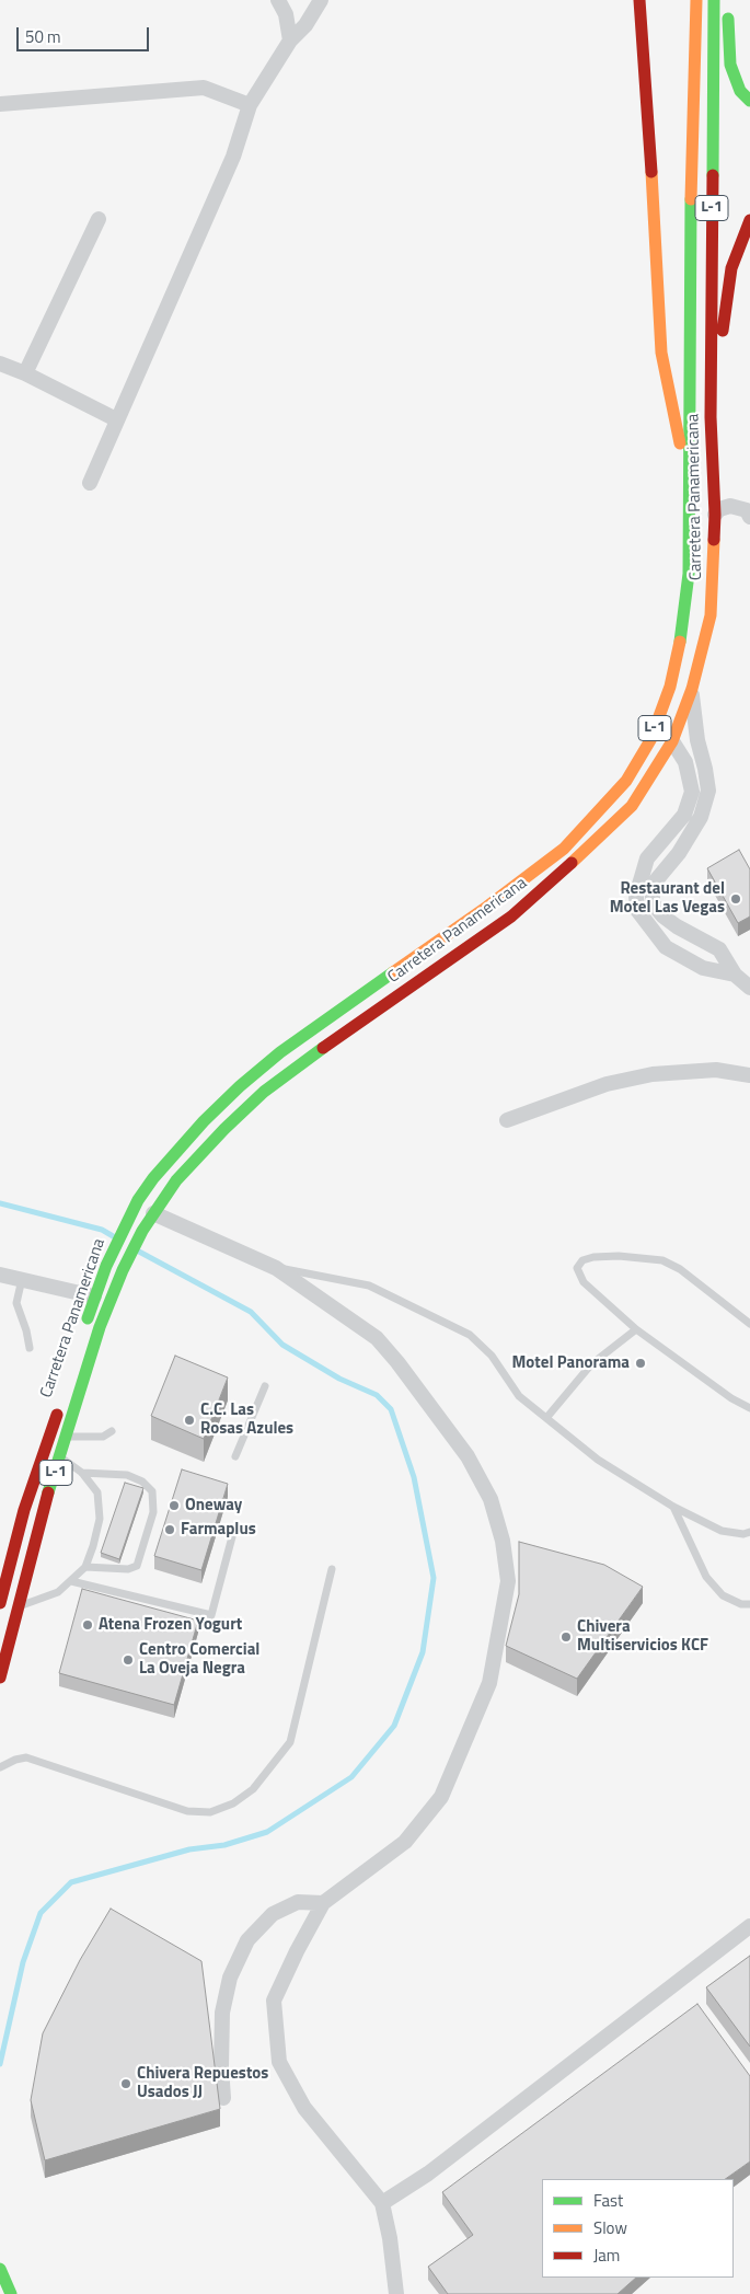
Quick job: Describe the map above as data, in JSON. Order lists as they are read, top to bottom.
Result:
{
  "streets": {
    "main road": ["L-1", "Carretera Panamericana"]
  },
  "places": [
    "Restaurant del Motel Las Vegas",
    "Motel Panorama",
    "C.C. Las Rosas Azules",
    "Oneway",
    "Farmaplus",
    "Atena Frozen Yogurt",
    "Chivera Multiservicios KCF",
    "Centro Comercial La Oveja Negra",
    "Chivera Repuestos Usados JJ"
  ],
  "legend": ["Fast", "Slow", "Jam"],
  "scale_bar": "50 m"
}
